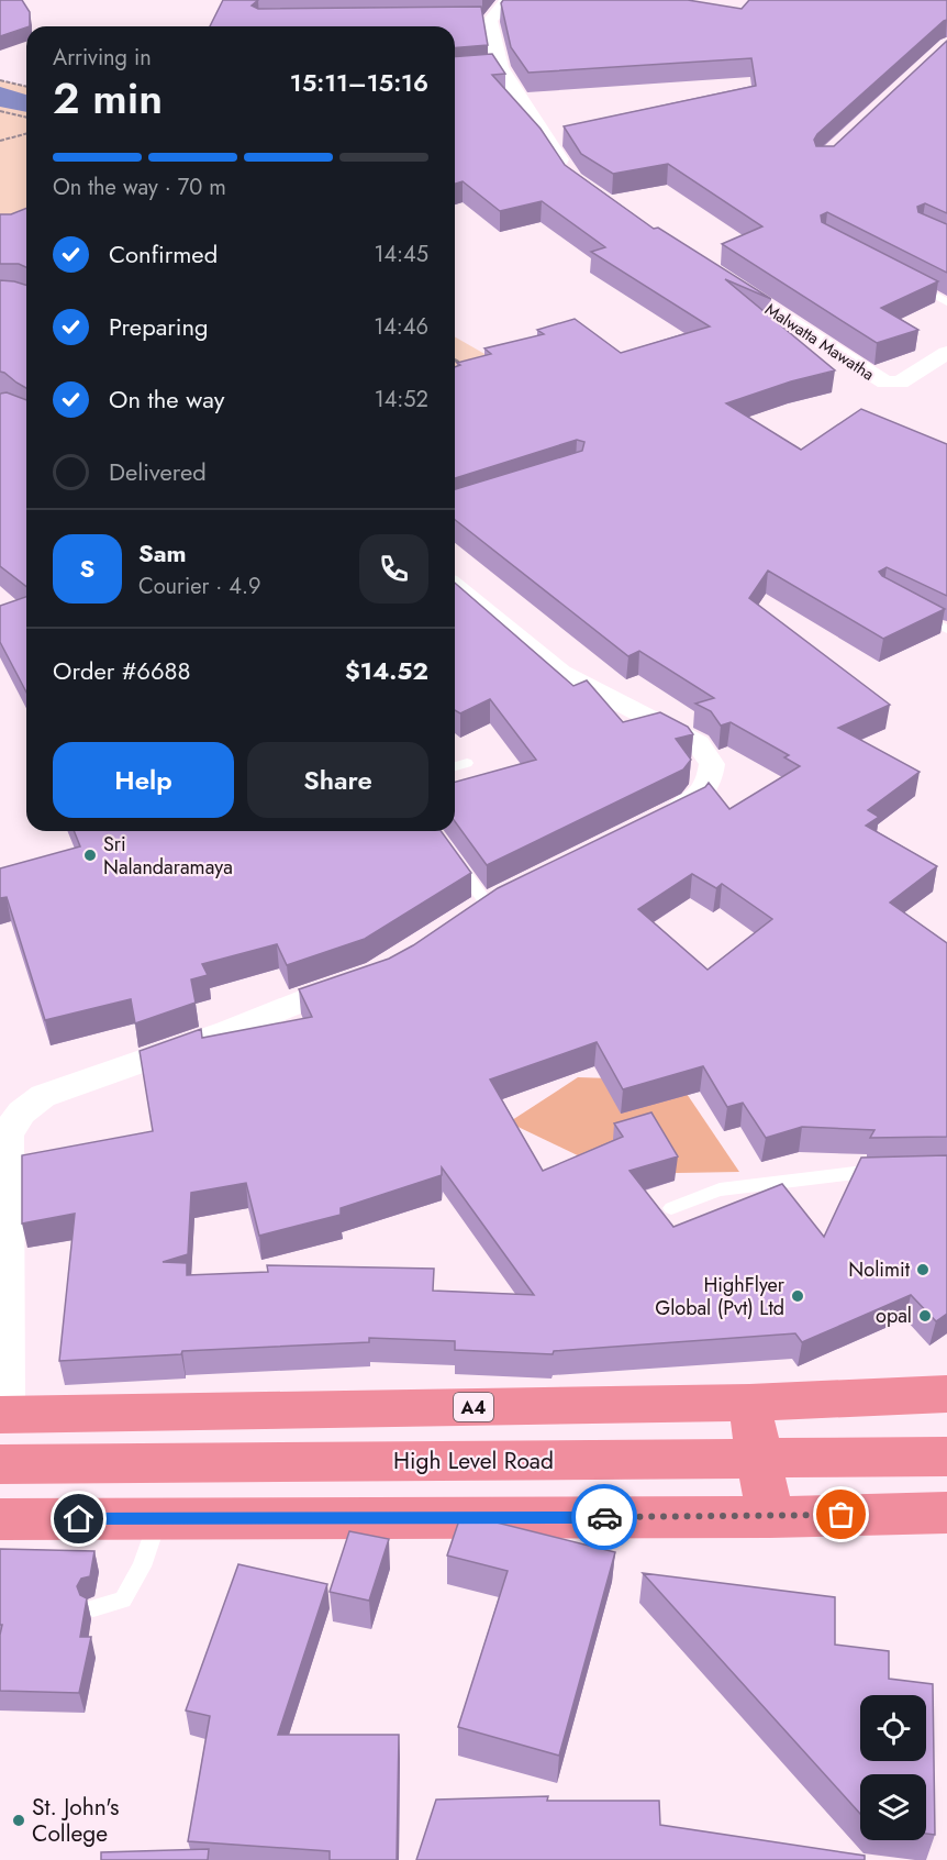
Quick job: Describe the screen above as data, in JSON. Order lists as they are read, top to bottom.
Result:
{
  "streets": {
    "highway": ["A4", "High Level Road"],
    "street": ["Malwatta Mawatha"]
  },
  "places": [
    "Sri Nalandaramaya",
    "Nolimit",
    "HighFlyer Global (Pvt) Ltd",
    "opal",
    "St. John's College"
  ],
  "page": {
    "heading": ["2 min", "Arriving in", "15:11–15:16"],
    "panel": [
      "Sam",
      "Courier · 4.9",
      "Order #6688",
      "$14.52"
    ],
    "bar": "On the way · 70 m",
    "list": [
      ["Confirmed", "14:45"],
      ["Preparing", "14:46"],
      ["On the way", "14:52"],
      "Delivered"
    ],
    "round": "S",
    "buttons": ["Help", "Share"]
  }
}
